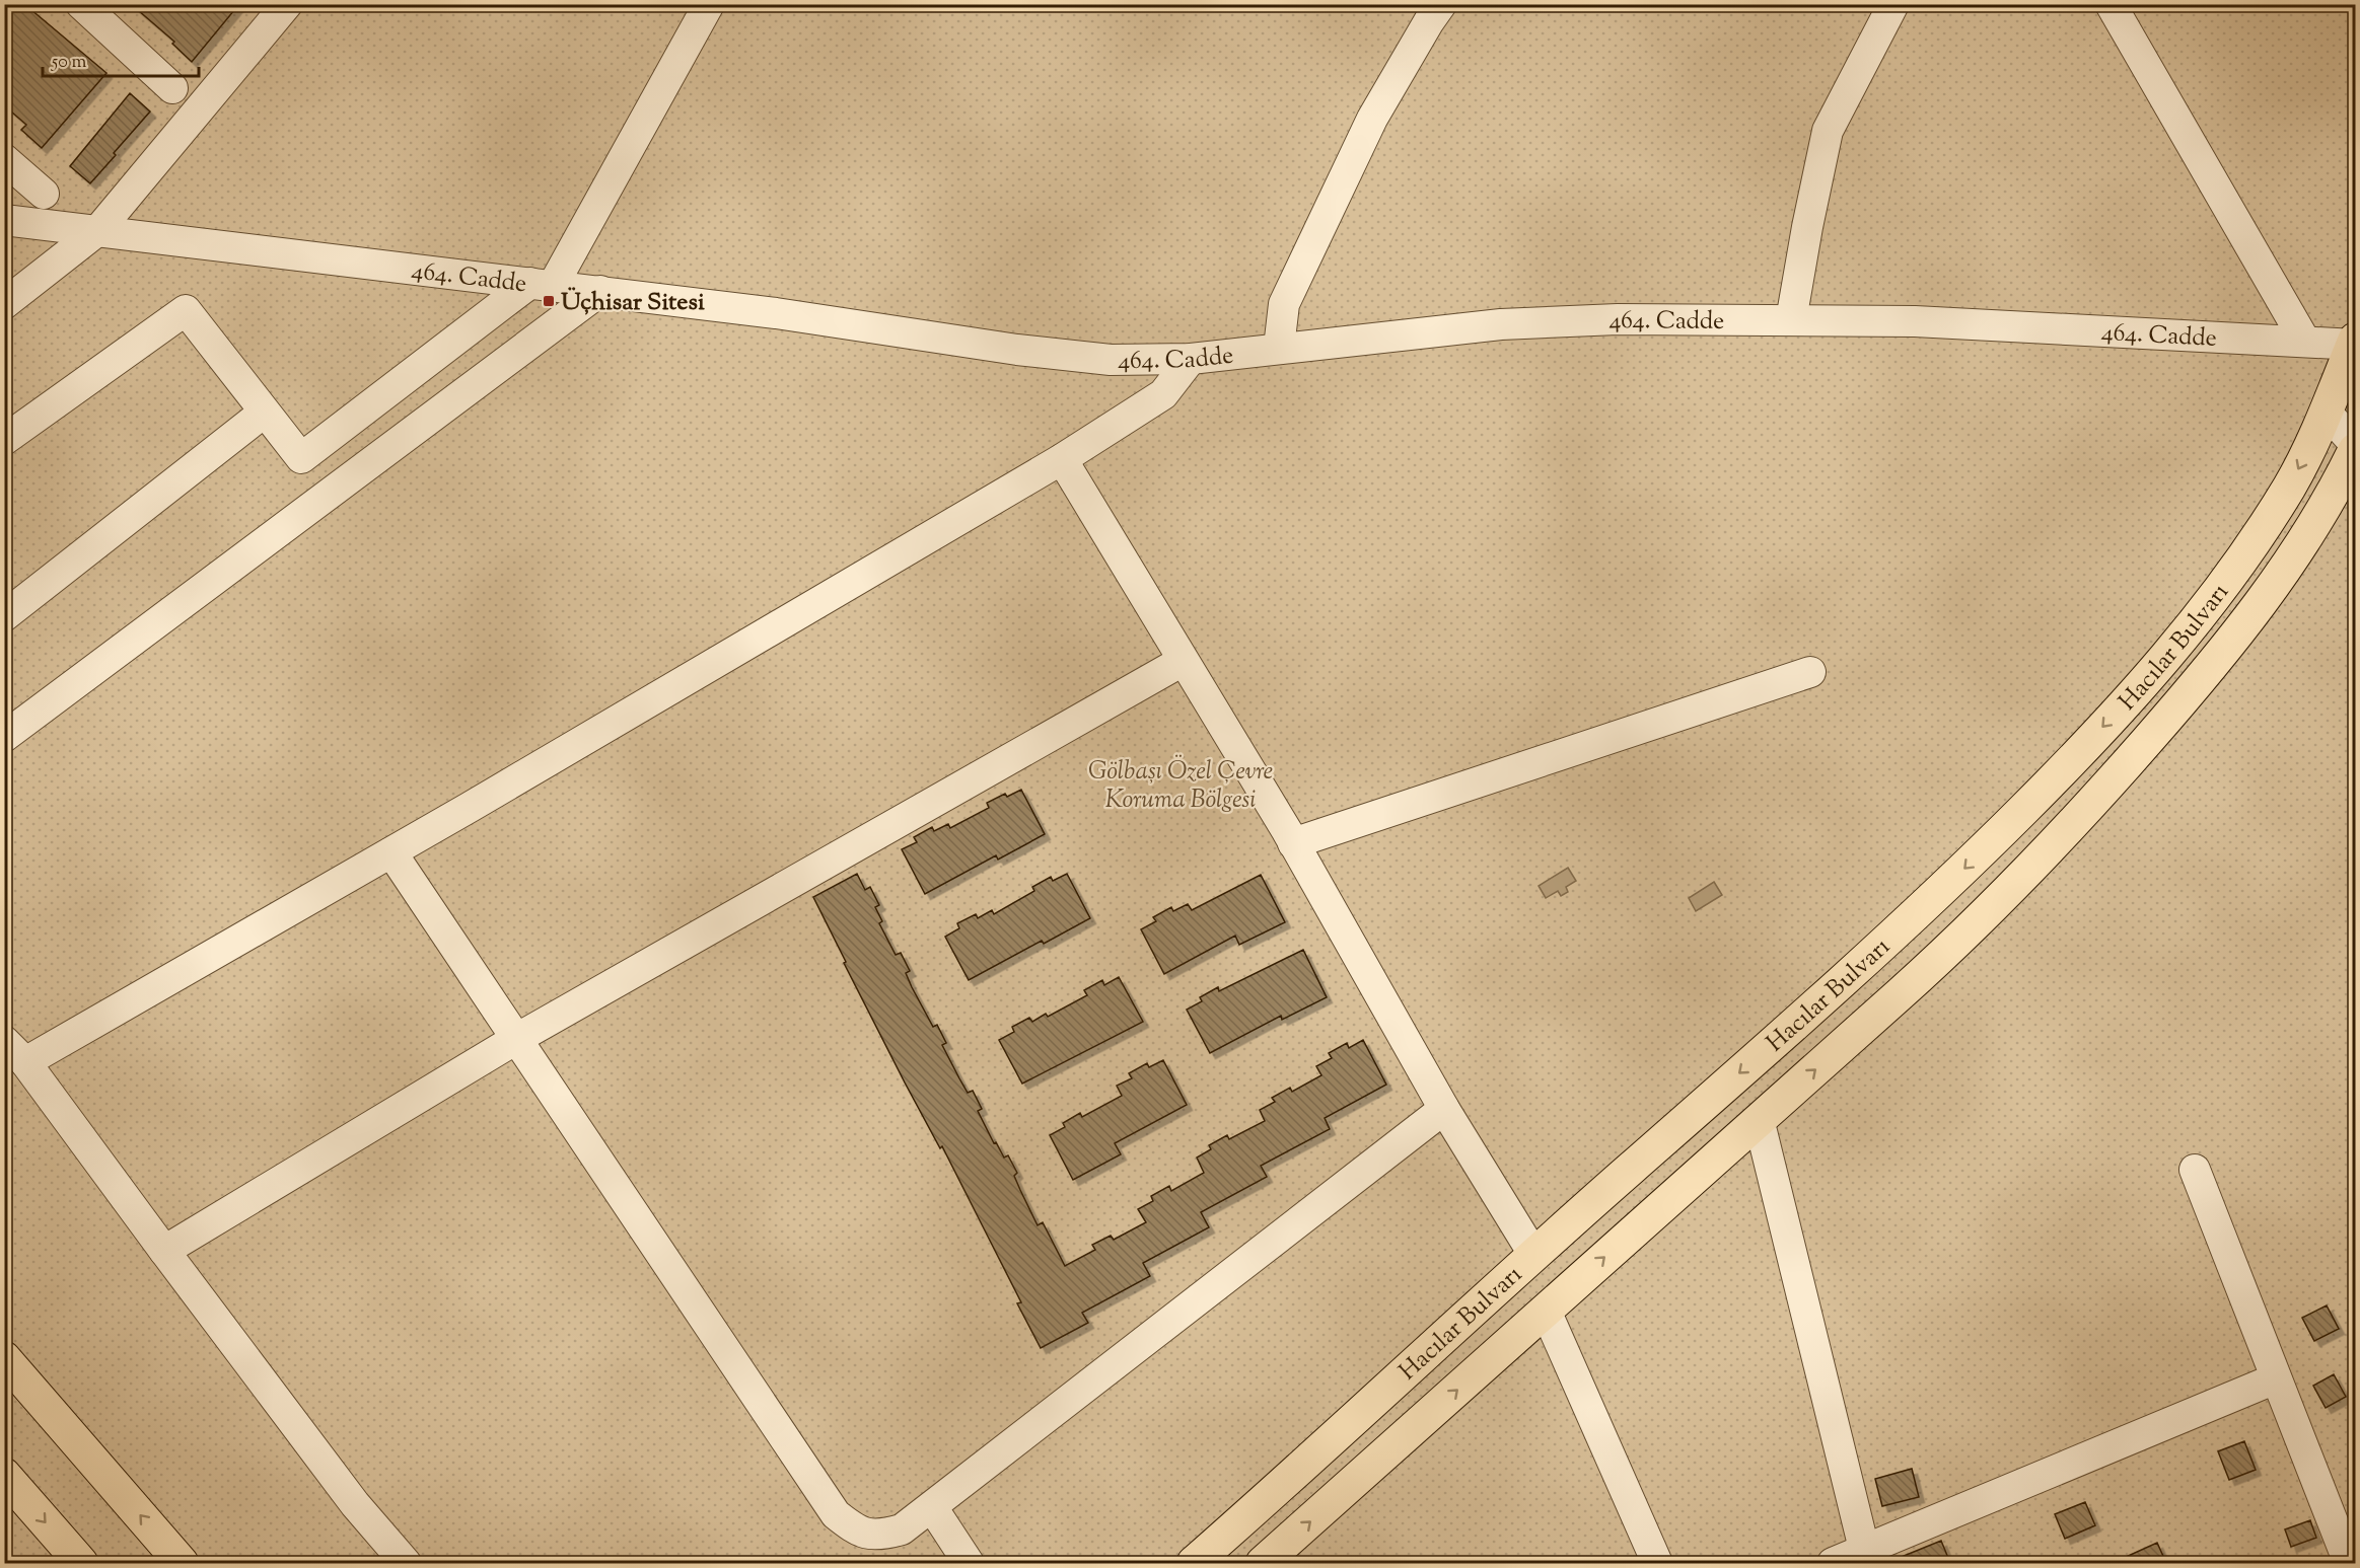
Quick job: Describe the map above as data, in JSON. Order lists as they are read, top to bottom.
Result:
{
  "streets": {
    "main road": ["Hacılar Bulvarı"],
    "street": ["464. Cadde"]
  },
  "crossings": [
    ["464. Cadde", "Hacılar Bulvarı"]
  ],
  "parks": ["Gölbaşı Özel Çevre Koruma Bölgesi"],
  "places": {
    "transit": ["Üçhisar Sitesi"]
  },
  "scale_bar": "50 m"
}
